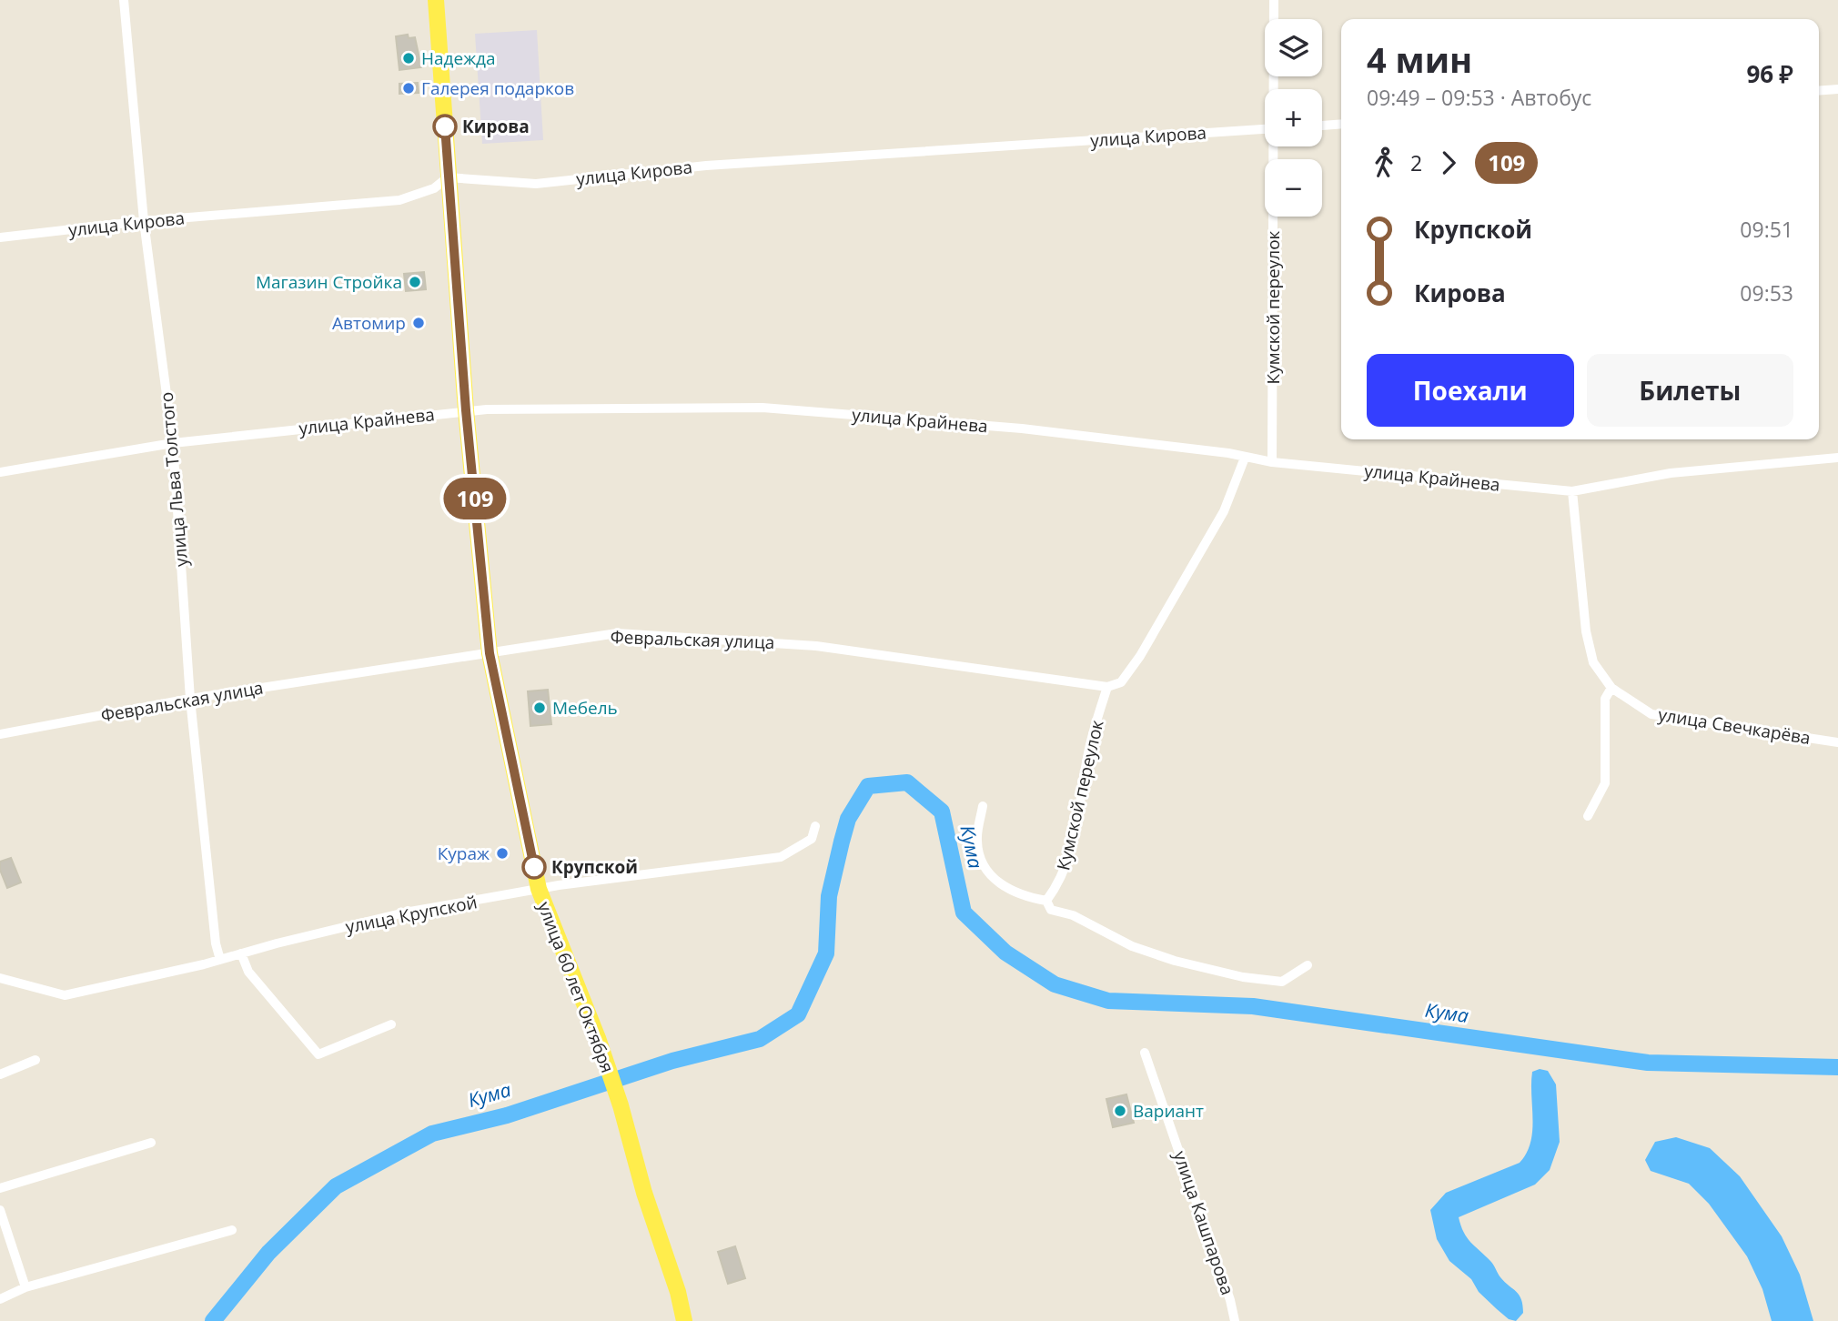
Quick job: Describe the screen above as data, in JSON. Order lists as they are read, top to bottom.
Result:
{
  "streets": {
    "main road": ["улица 60 лет Октября"],
    "street": [
      "улица Кирова",
      "Кумской переулок",
      "улица Крайнева",
      "улица Льва Толстого",
      "Февральская улица",
      "улица Свечкарёва",
      "улица Крупской",
      "улица Кашпарова"
    ]
  },
  "crossings": [
    ["улица Кирова", "улица Льва Толстого"],
    ["улица Кирова", "улица 60 лет Октября"],
    ["Кумской переулок", "улица Крайнева"],
    ["Кумской переулок", "Февральская улица"],
    ["улица Крайнева", "улица Льва Толстого"],
    ["улица Крайнева", "Февральская улица"],
    ["улица Крайнева", "улица Свечкарёва"],
    ["улица Крайнева", "улица 60 лет Октября"],
    ["улица Льва Толстого", "Февральская улица"],
    ["улица Льва Толстого", "улица Крупской"],
    ["Февральская улица", "улица 60 лет Октября"],
    ["улица Крупской", "улица 60 лет Октября"]
  ],
  "water": ["Кума"],
  "places": [
    "Надежда",
    "Галерея подарков",
    "Кирова",
    "Магазин Стройка",
    "Автомир",
    "Мебель",
    "Кураж",
    "Крупской",
    "Вариант"
  ],
  "lines": ["bus line 109"],
  "page": {
    "on_map": "109",
    "map_buttons": ["+", "−"],
    "heading": ["4 мин", "09:49 – 09:53 · Автобус", "96 ₽"],
    "legs": ["2", "109"],
    "list": [
      {
        "name": "Крупской",
        "value": "09:51"
      },
      {
        "name": "Кирова",
        "value": "09:53"
      }
    ],
    "buttons": ["Поехали", "Билеты"]
  }
}
